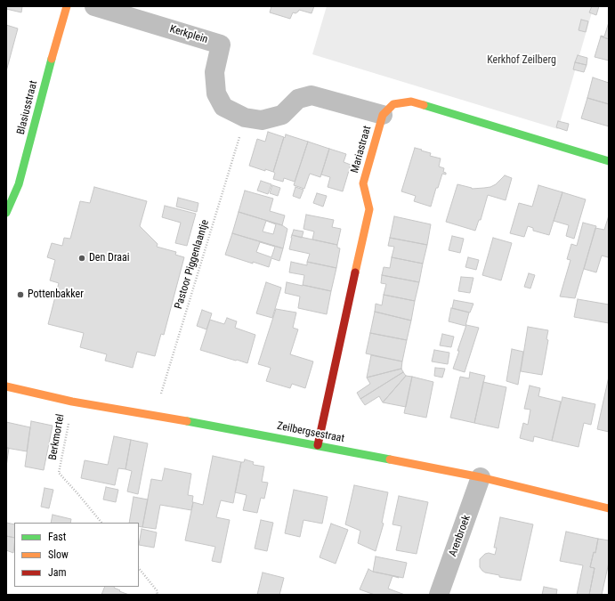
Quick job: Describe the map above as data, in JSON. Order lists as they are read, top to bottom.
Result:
{
  "streets": {
    "street": [
      "Kerkplein",
      "Blasiusstraat",
      "Mariastraat",
      "Zeilbergsestraat",
      "Arenbroek"
    ],
    "path": ["Pastoor Piggenlaantje", "Berkmortel"]
  },
  "crossings": [
    ["Kerkplein", "Mariastraat"],
    ["Kerkplein", "Pastoor Piggenlaantje"],
    ["Mariastraat", "Zeilbergsestraat"],
    ["Pastoor Piggenlaantje", "Zeilbergsestraat"],
    ["Zeilbergsestraat", "Berkmortel"],
    ["Zeilbergsestraat", "Arenbroek"]
  ],
  "parks": ["Kerkhof Zeilberg"],
  "places": ["Den Draai", "Pottenbakker"],
  "legend": ["Fast", "Slow", "Jam"]
}
